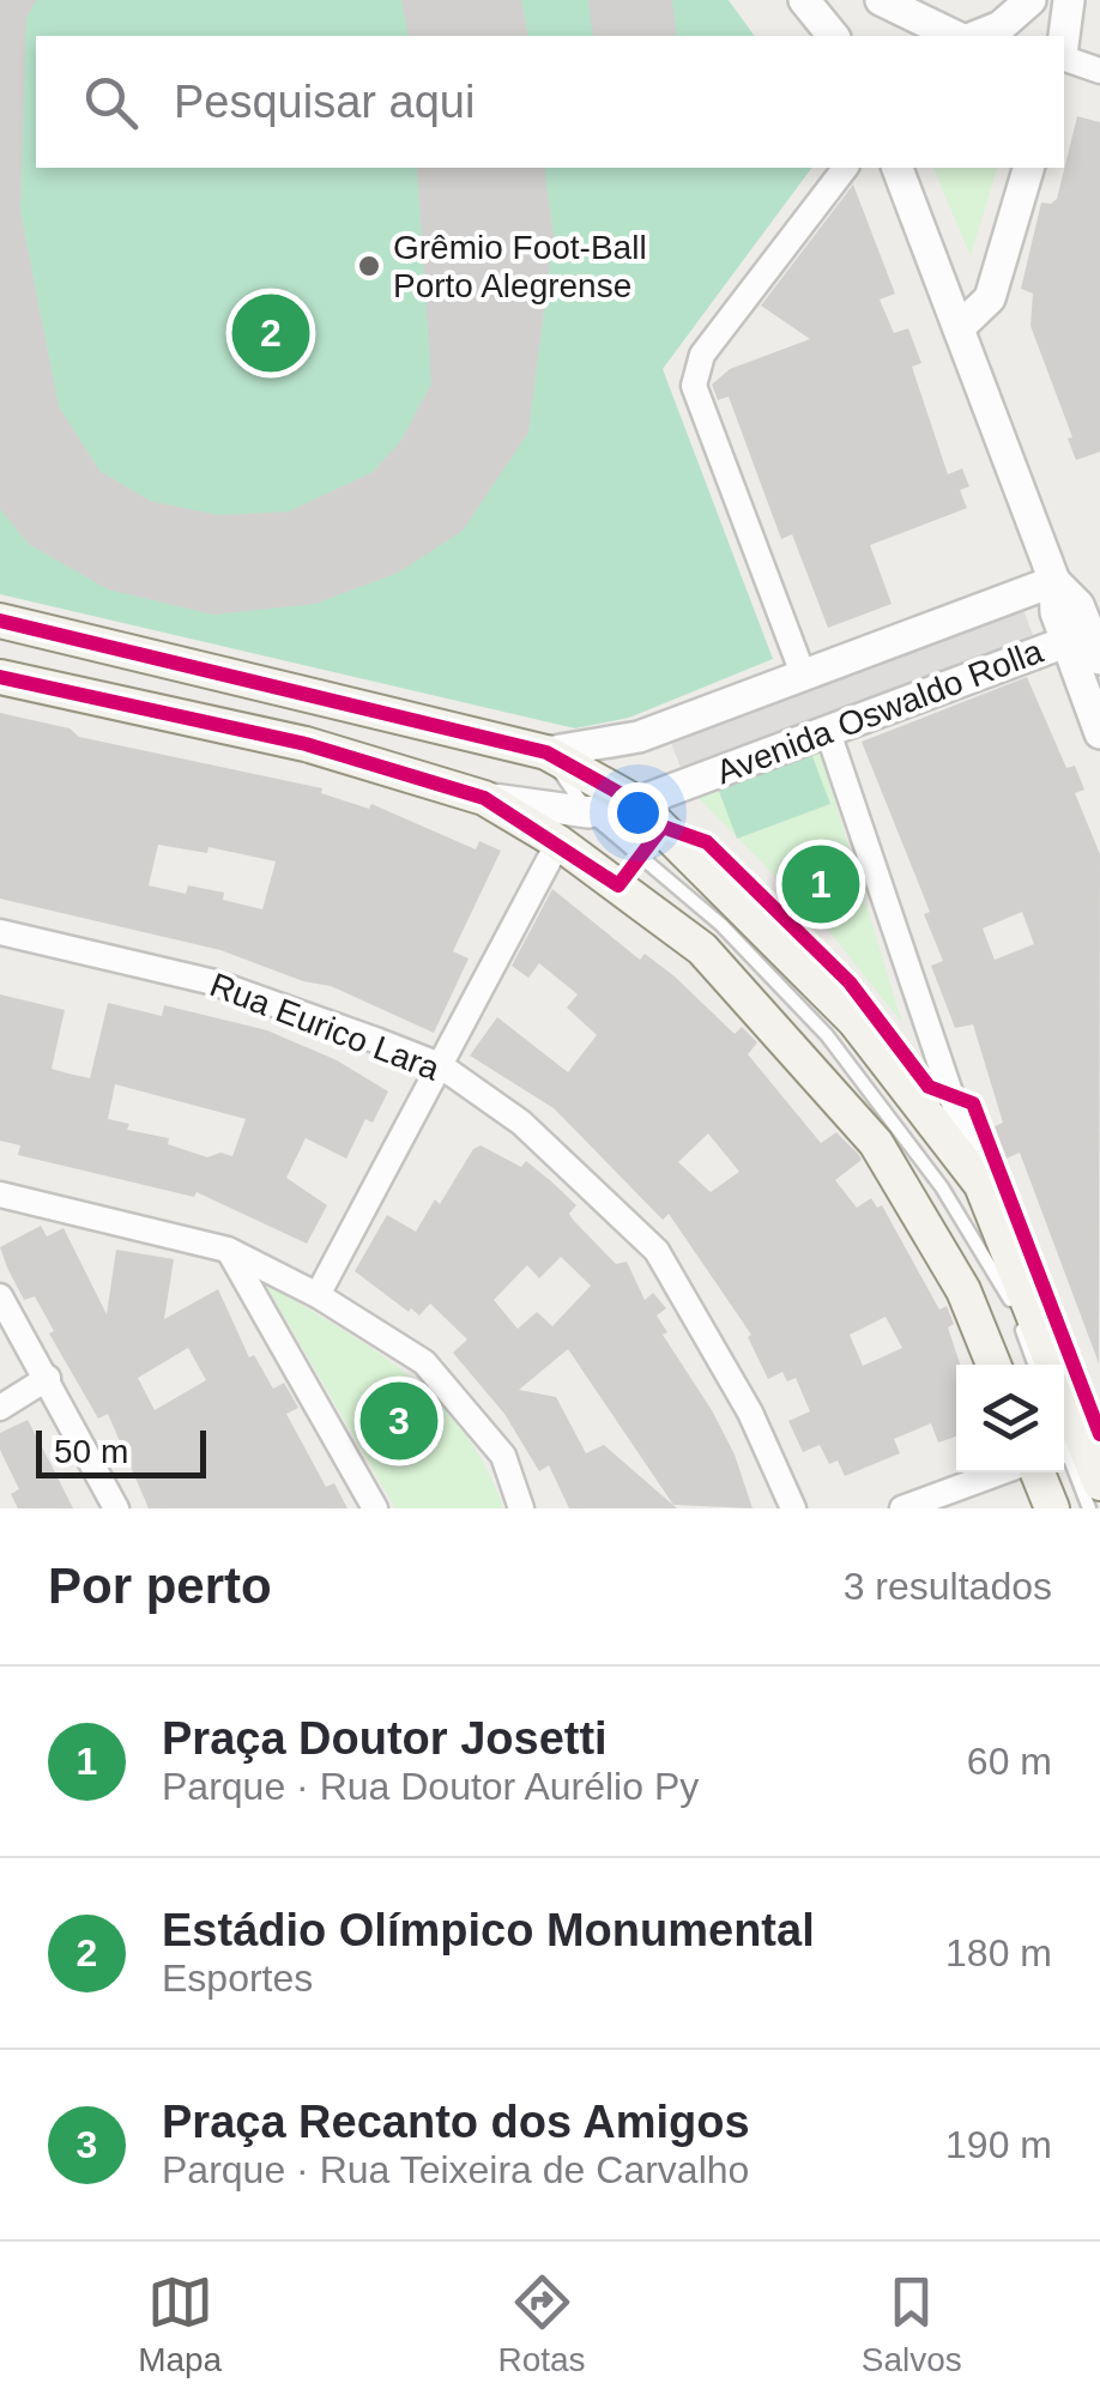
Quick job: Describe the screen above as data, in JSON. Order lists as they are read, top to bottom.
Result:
{
  "streets": {
    "street": ["Avenida Oswaldo Rolla", "Rua Eurico Lara"]
  },
  "places": ["Grêmio Foot-Ball Porto Alegrense"],
  "scale_bar": "50 m",
  "page": {
    "search": "Pesquisar aqui",
    "pins": ["2", "1", "3"],
    "scale": "50 m",
    "heading": ["Por perto", "3 resultados"],
    "list": [
      {
        "mark": "1",
        "name": "Praça Doutor Josetti",
        "note": "Parque · Rua Doutor Aurélio Py",
        "value": "60 m"
      },
      {
        "mark": "2",
        "name": "Estádio Olímpico Monumental",
        "note": "Esportes",
        "value": "180 m"
      },
      {
        "mark": "3",
        "name": "Praça Recanto dos Amigos",
        "note": "Parque · Rua Teixeira de Carvalho",
        "value": "190 m"
      }
    ],
    "nav": ["Mapa", "Rotas", "Salvos"]
  }
}
